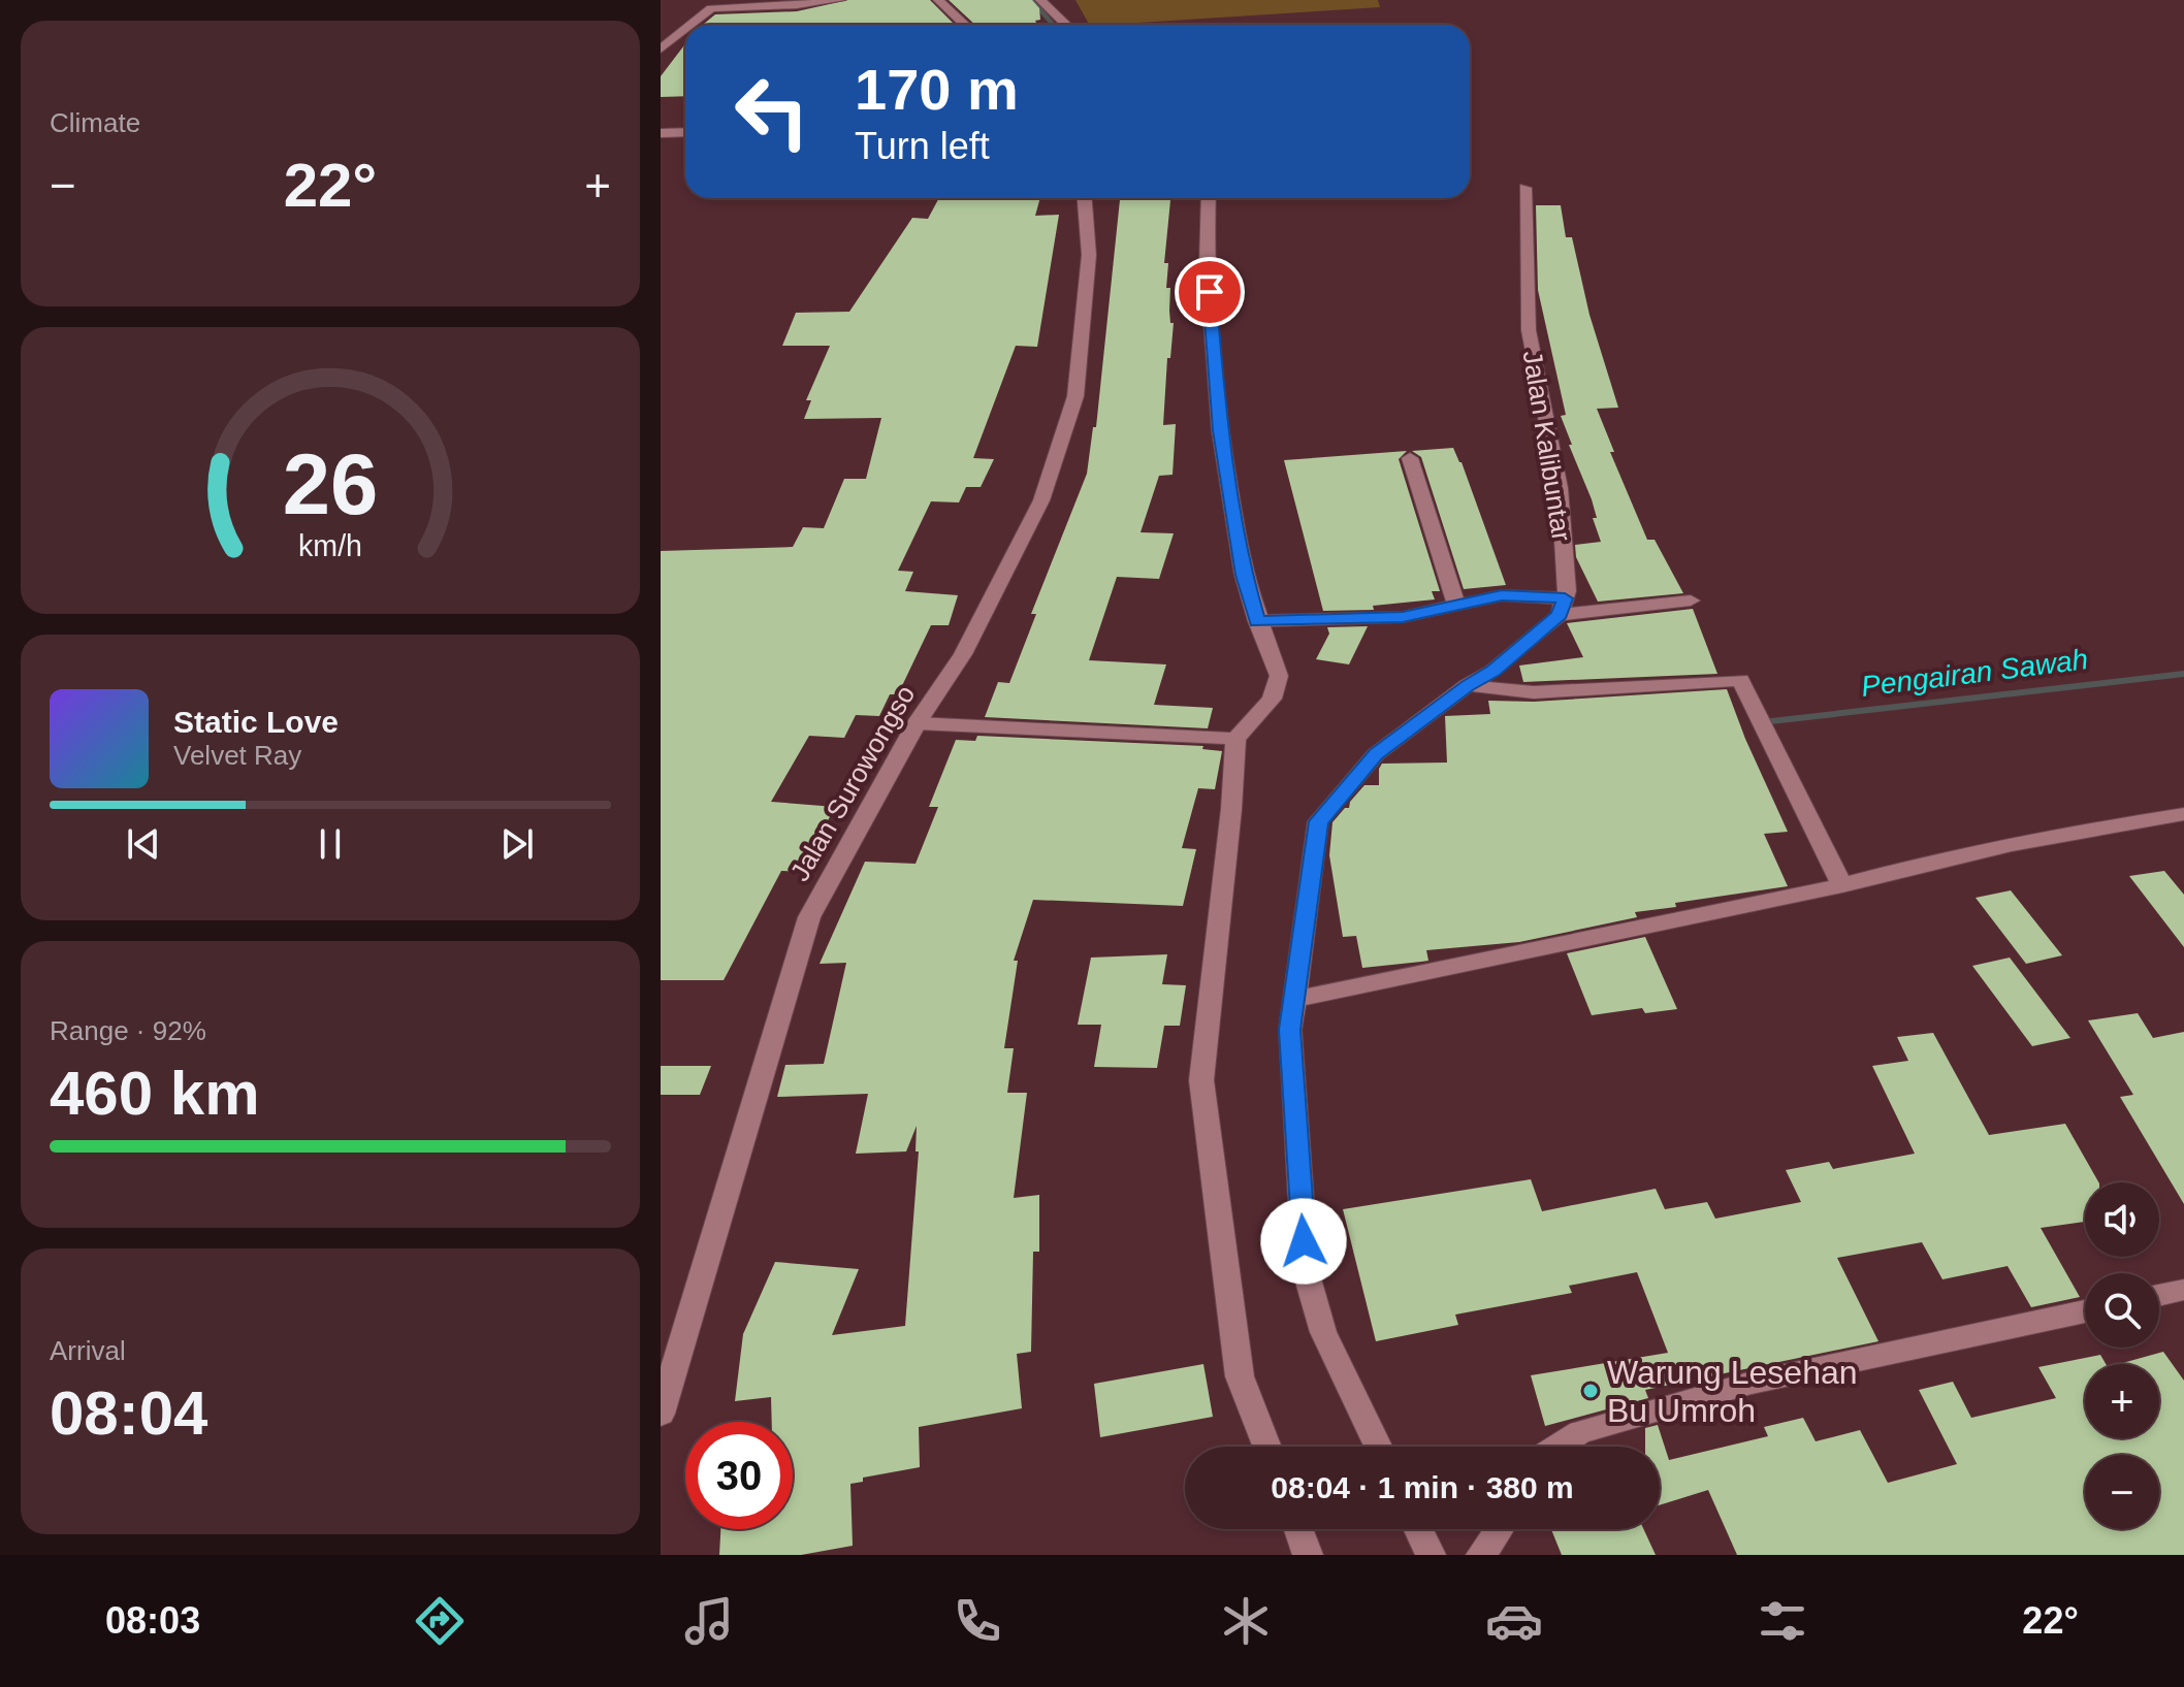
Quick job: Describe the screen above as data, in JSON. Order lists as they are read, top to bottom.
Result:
{
  "streets": {
    "street": ["Jalan Kalibuntar", "Jalan Surowongso"]
  },
  "water": ["Pengairan Sawah"],
  "places": ["Warung Lesehan Bu Umroh"],
  "page": {
    "tile": [
      "Climate",
      ["Range · 92%", "460 km"],
      ["Arrival", "08:04"]
    ],
    "turn": ["170 m", "Turn left"],
    "heat": ["−", "22°", "+"],
    "song": ["Static Love", "Velvet Ray"],
    "map_buttons": ["+", "−"],
    "limit": "30",
    "trip": "08:04 · 1 min · 380 m",
    "tabs": ["08:03", "22°"],
    "gauge": ["26", "km/h"]
  }
}
